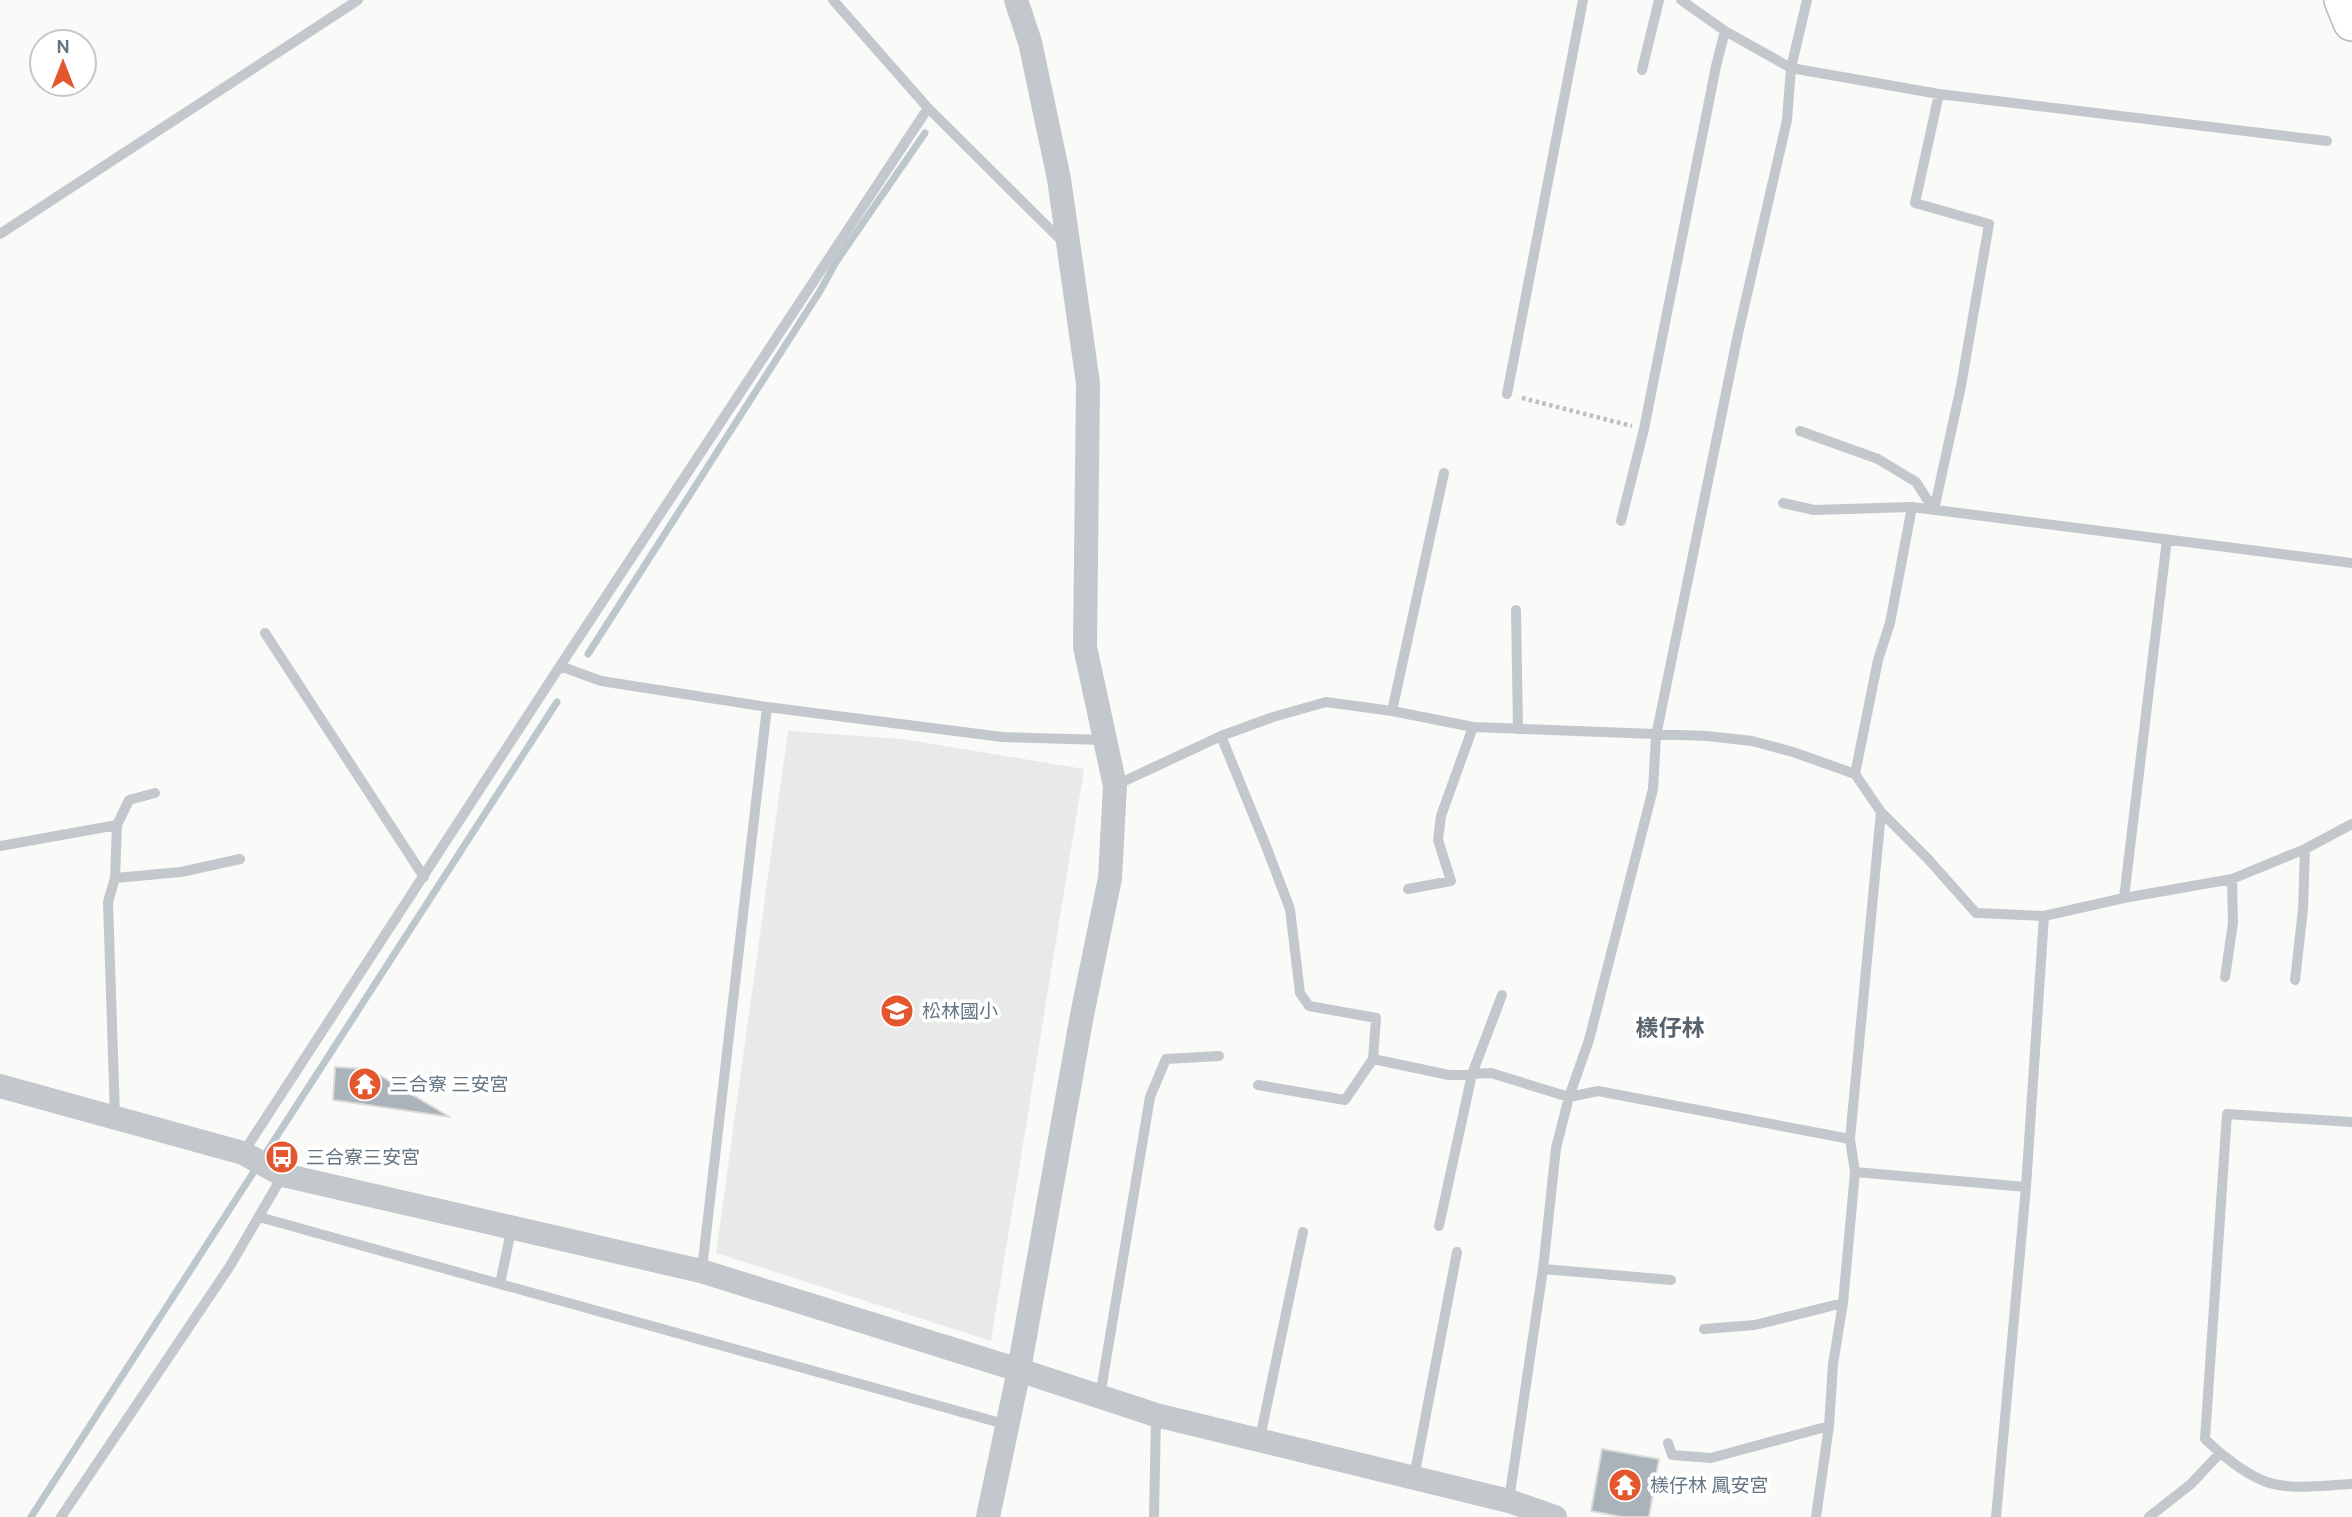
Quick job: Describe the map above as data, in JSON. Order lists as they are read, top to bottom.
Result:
{
  "districts": ["檨仔林"],
  "places": {
    "school or university": ["松林國小"],
    "temple": ["三合寮 三安宮", "檨仔林 鳳安宮"],
    "bus stop": ["三合寮三安宮"]
  },
  "north": "top"
}
